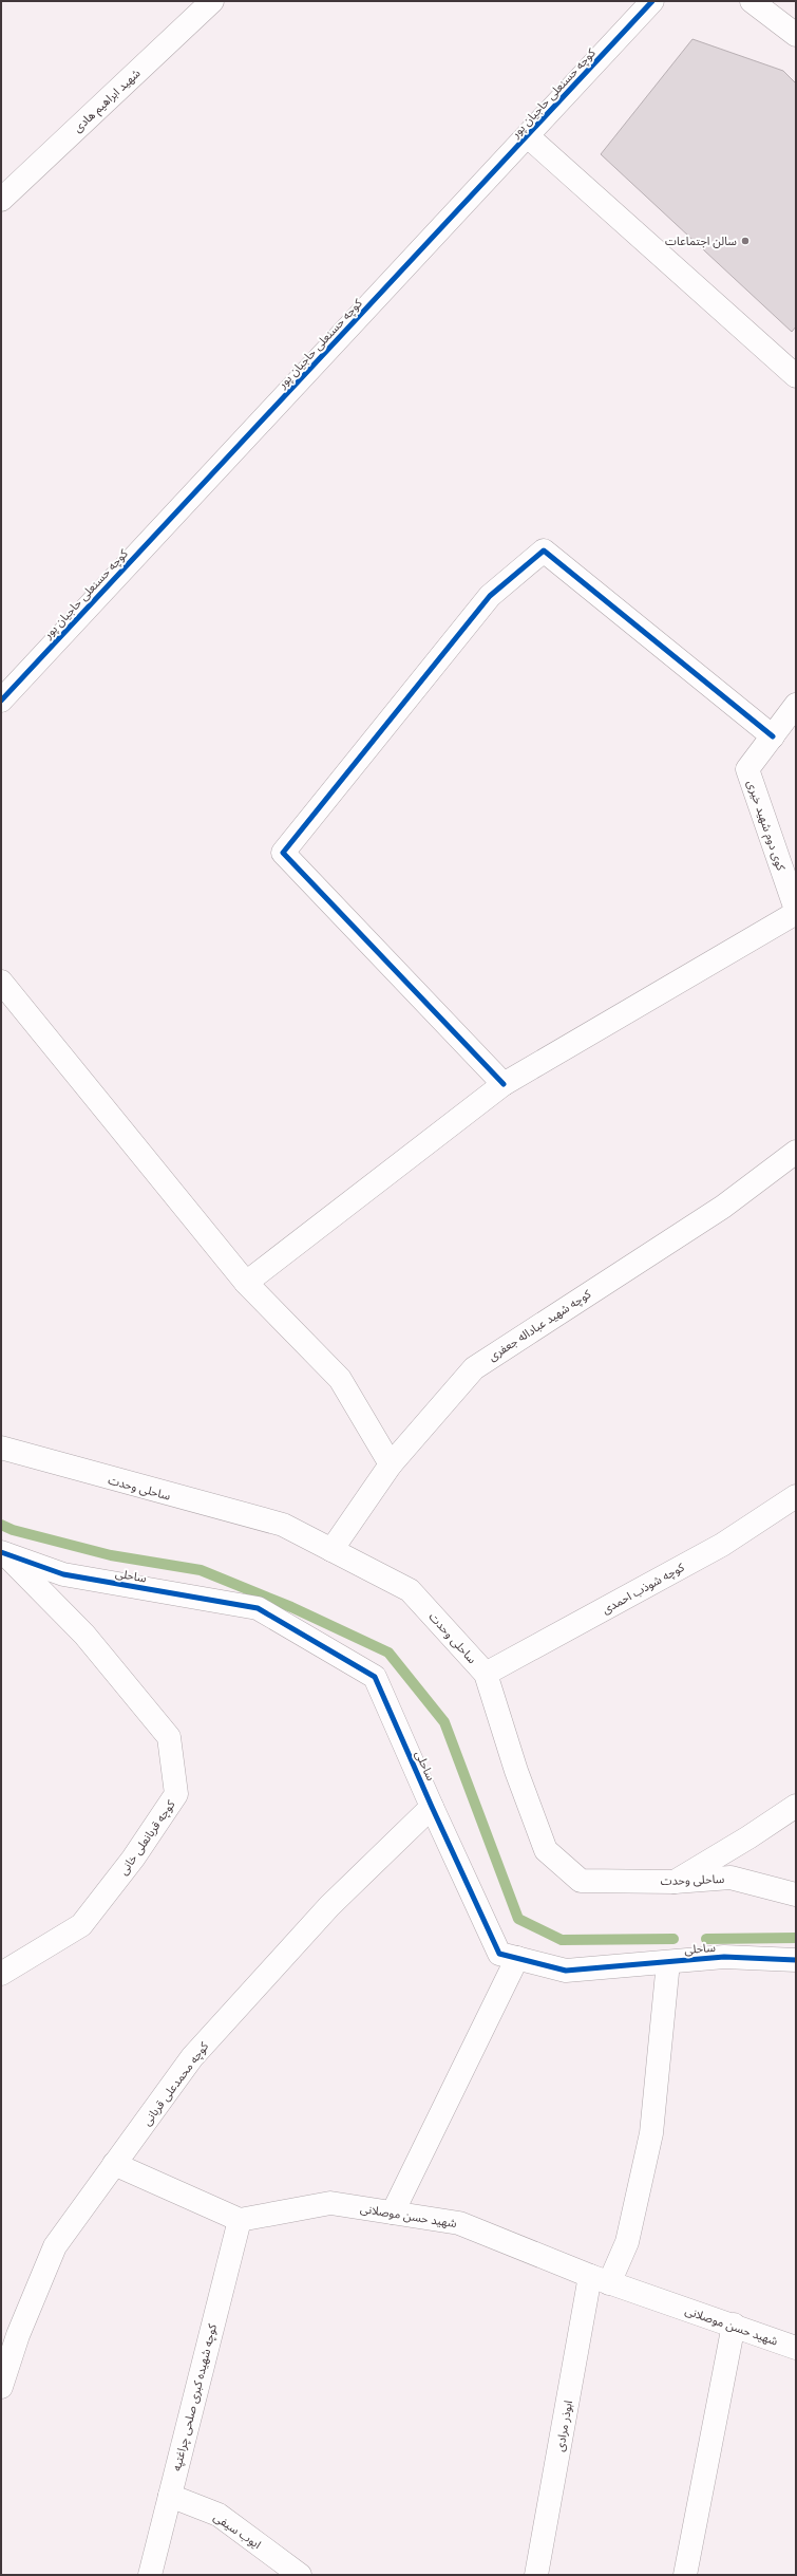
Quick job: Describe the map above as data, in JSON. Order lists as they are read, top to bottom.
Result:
{
  "streets": {
    "street": [
      "کوچه حسنعلی حاجیان پور",
      "شهید ابراهیم هادی",
      "کوی دوم شهید خیری",
      "کوچه شهید عباداله جعفری",
      "ساحلی وحدت",
      "ساحلی",
      "کوچه شوذب احمدی",
      "کوچه قربانعلی خانی",
      "کوچه محمدعلی قربانی",
      "شهید حسن موصلانی",
      "کوچه شهیده کبری صلحی چراغتپه",
      "ابوذر مرادی",
      "ایوب سیفی"
    ]
  },
  "crossings": [
    ["کوچه شهید عباداله جعفری", "ساحلی وحدت"],
    ["ساحلی وحدت", "کوچه شوذب احمدی"],
    ["ساحلی", "کوچه قربانعلی خانی"],
    ["ساحلی", "کوچه محمدعلی قربانی"],
    ["ساحلی", "ابوذر مرادی"],
    ["شهید حسن موصلانی", "کوچه شهیده کبری صلحی چراغتپه"],
    ["شهید حسن موصلانی", "ابوذر مرادی"],
    ["کوچه شهیده کبری صلحی چراغتپه", "ایوب سیفی"]
  ],
  "places": ["سالن اجتماعات"]
}
